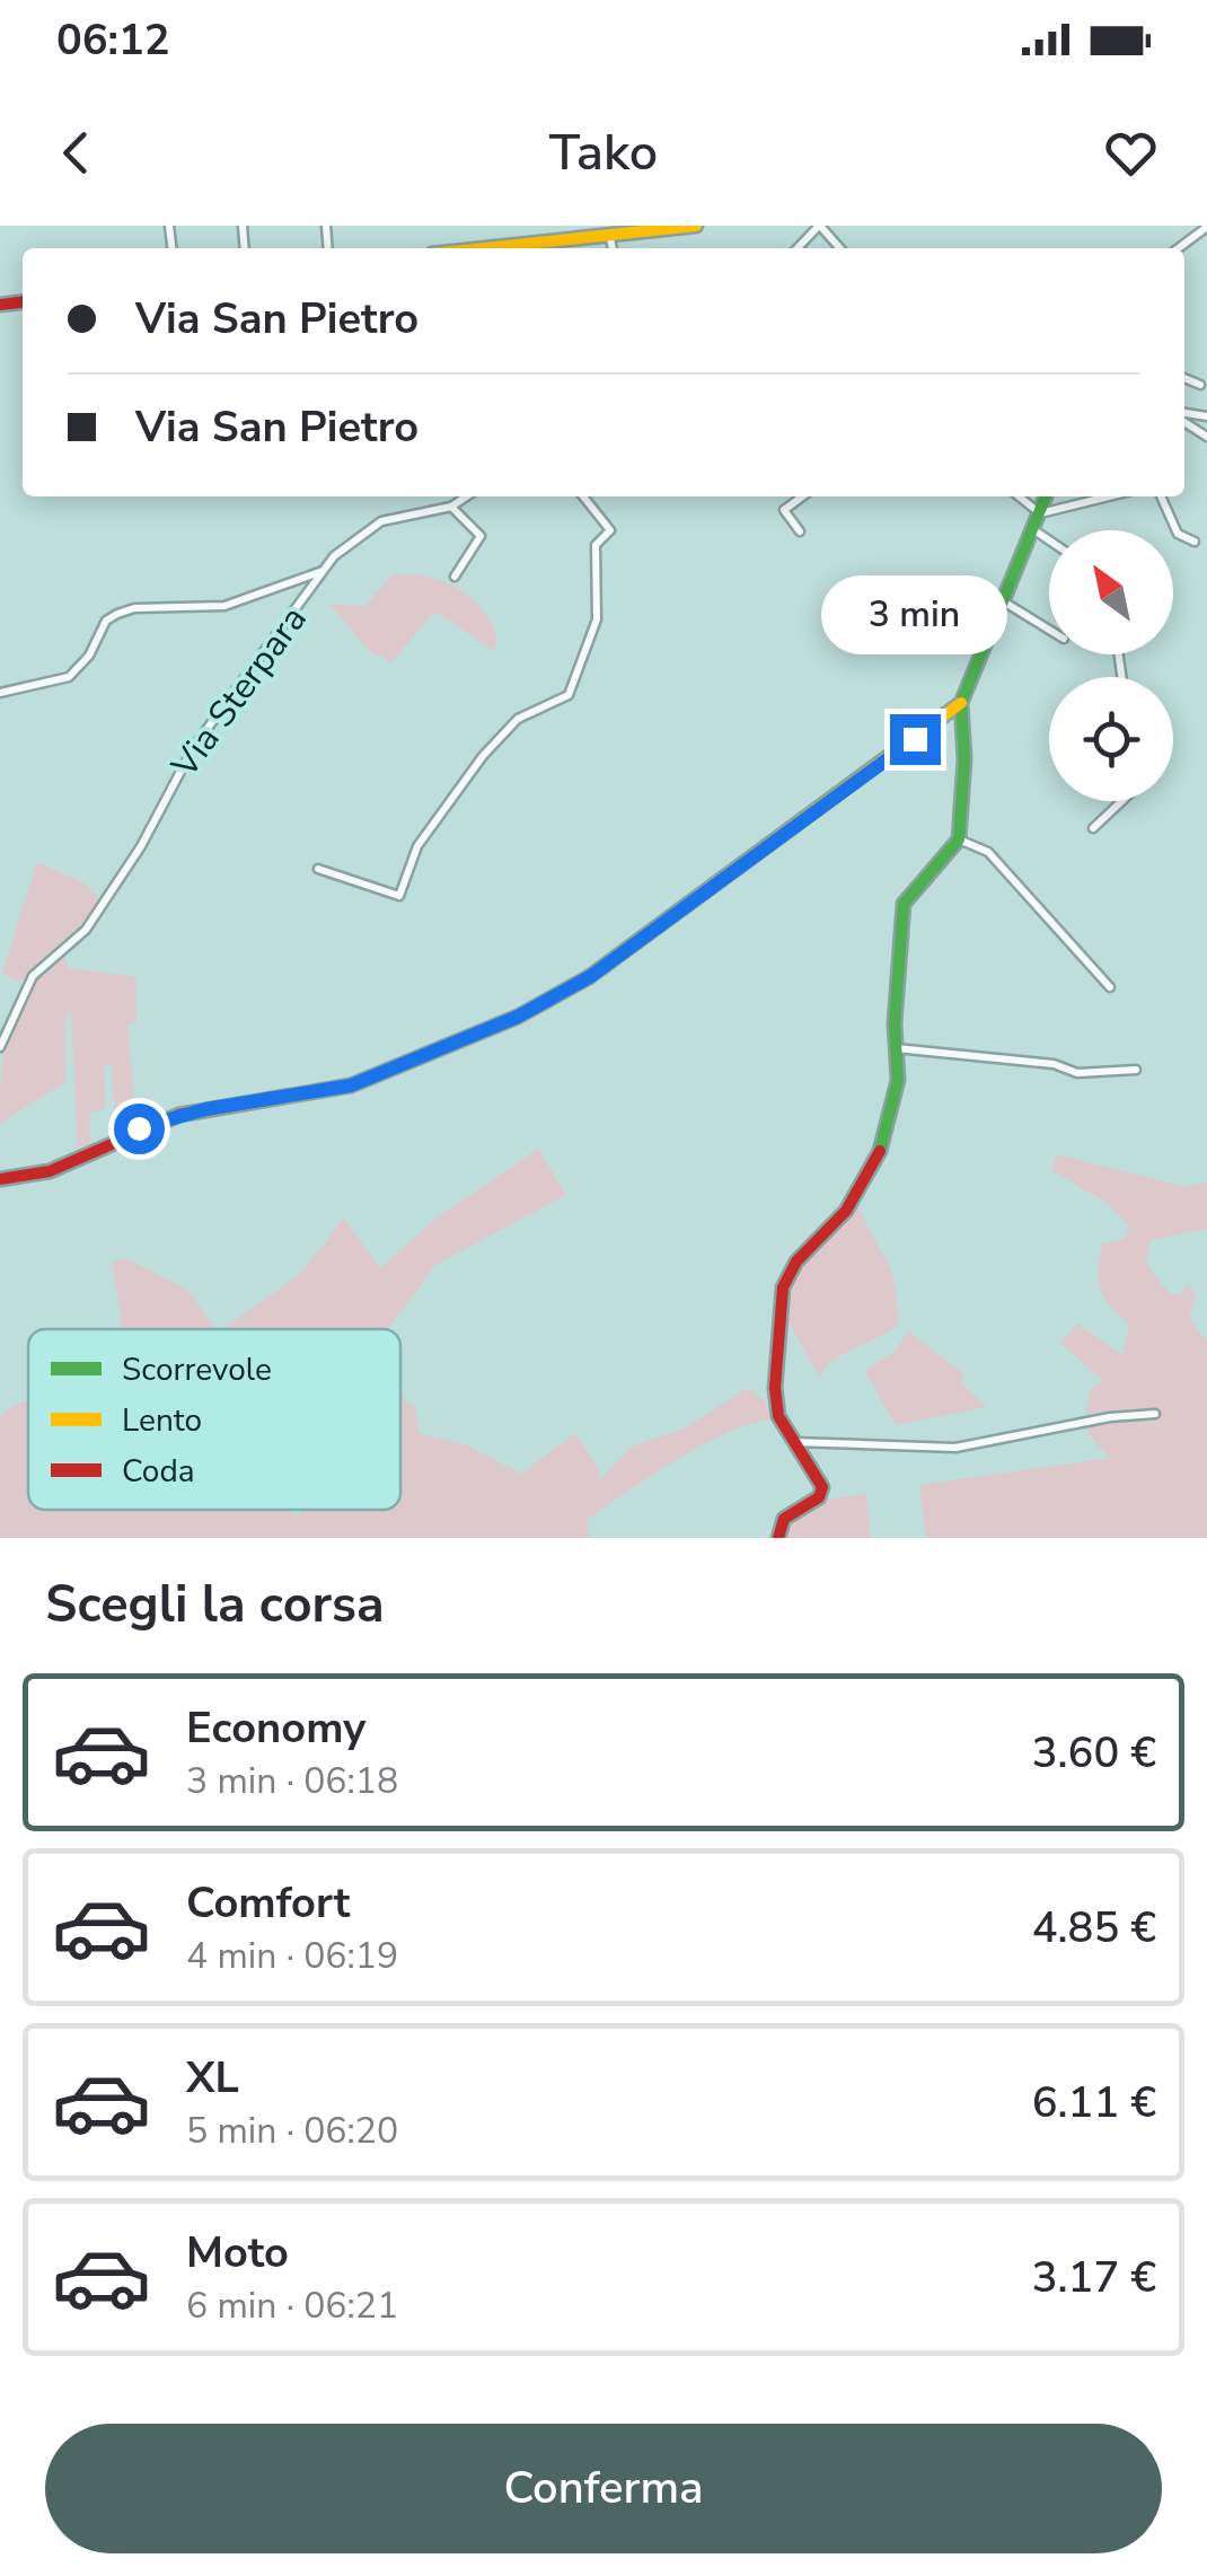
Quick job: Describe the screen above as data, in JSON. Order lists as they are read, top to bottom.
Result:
{
  "streets": {
    "street": ["Via Sterpara"]
  },
  "legend": ["Scorrevole", "Lento", "Coda"],
  "north": "top left",
  "page": {
    "status": "06:12",
    "header": "Tako",
    "banner": ["Via San Pietro", "Via San Pietro"],
    "bubble": "3 min",
    "heading": "Scegli la corsa",
    "list": [
      {
        "name": "Economy",
        "note": "3 min · 06:18",
        "value": "3.60 €"
      },
      {
        "name": "Comfort",
        "note": "4 min · 06:19",
        "value": "4.85 €"
      },
      {
        "name": "XL",
        "note": "5 min · 06:20",
        "value": "6.11 €"
      },
      {
        "name": "Moto",
        "note": "6 min · 06:21",
        "value": "3.17 €"
      }
    ],
    "buttons": "Conferma"
  }
}
